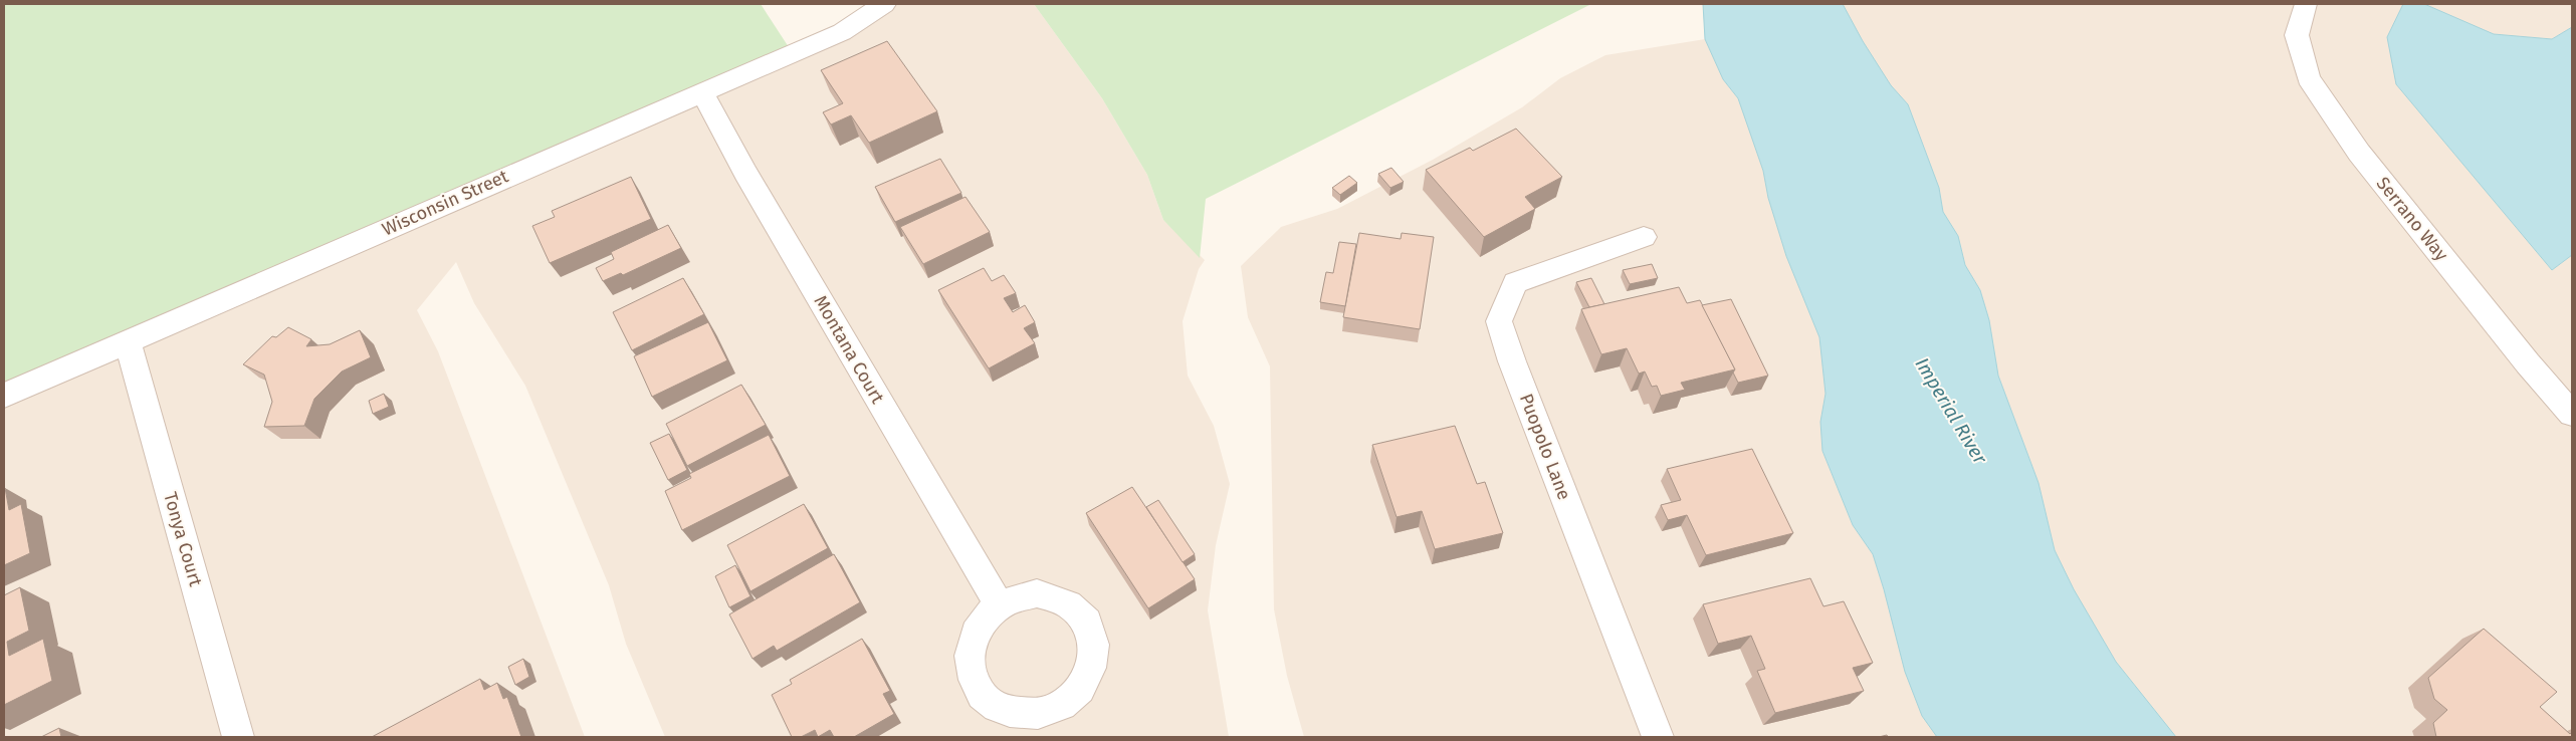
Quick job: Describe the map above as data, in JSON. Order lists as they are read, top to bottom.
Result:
{
  "streets": {
    "street": [
      "Wisconsin Street",
      "Serrano Way",
      "Montana Court",
      "Puopolo Lane",
      "Tonya Court"
    ]
  },
  "crossings": [
    ["Wisconsin Street", "Montana Court"],
    ["Wisconsin Street", "Tonya Court"]
  ],
  "water": ["Imperial River"]
}
